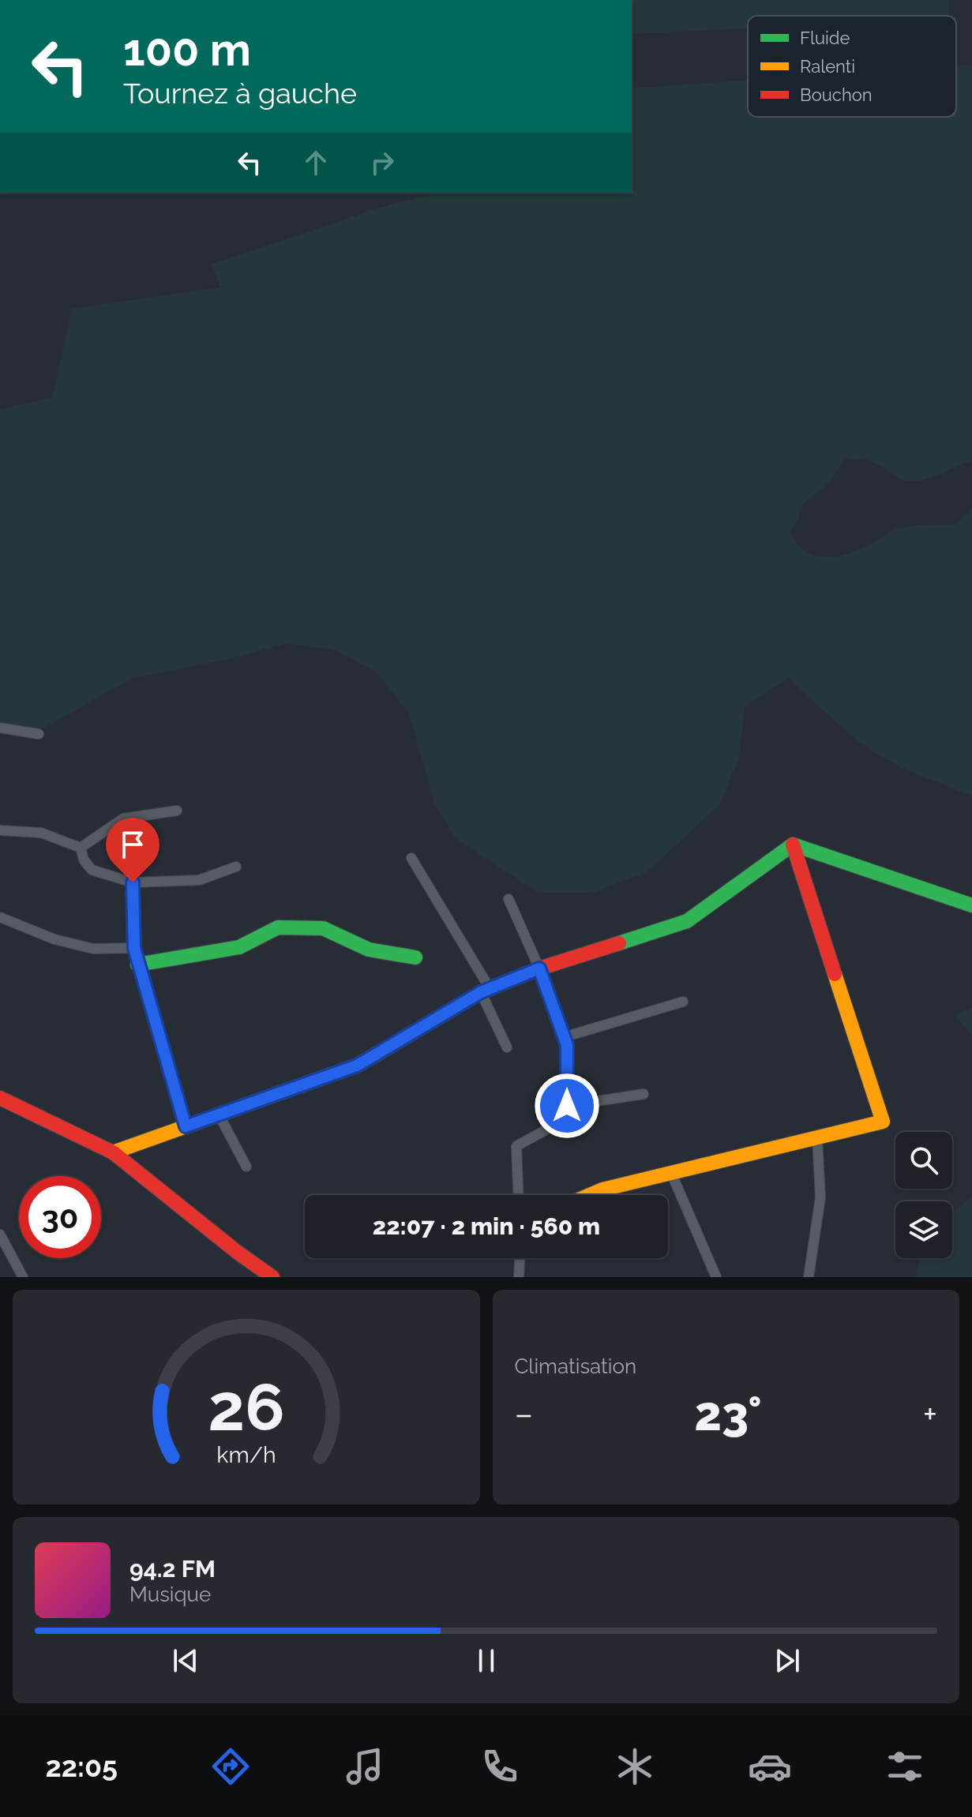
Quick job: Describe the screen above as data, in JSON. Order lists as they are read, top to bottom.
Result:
{
  "legend": ["Fluide", "Ralenti", "Bouchon"],
  "page": {
    "turn": ["100 m", "Tournez à gauche"],
    "limit": "30",
    "trip": "22:07 · 2 min · 560 m",
    "tile": "Climatisation",
    "heat": ["−", "23°", "+"],
    "song": ["94.2 FM", "Musique"],
    "tabs": "22:05",
    "gauge": ["26", "km/h"]
  }
}
